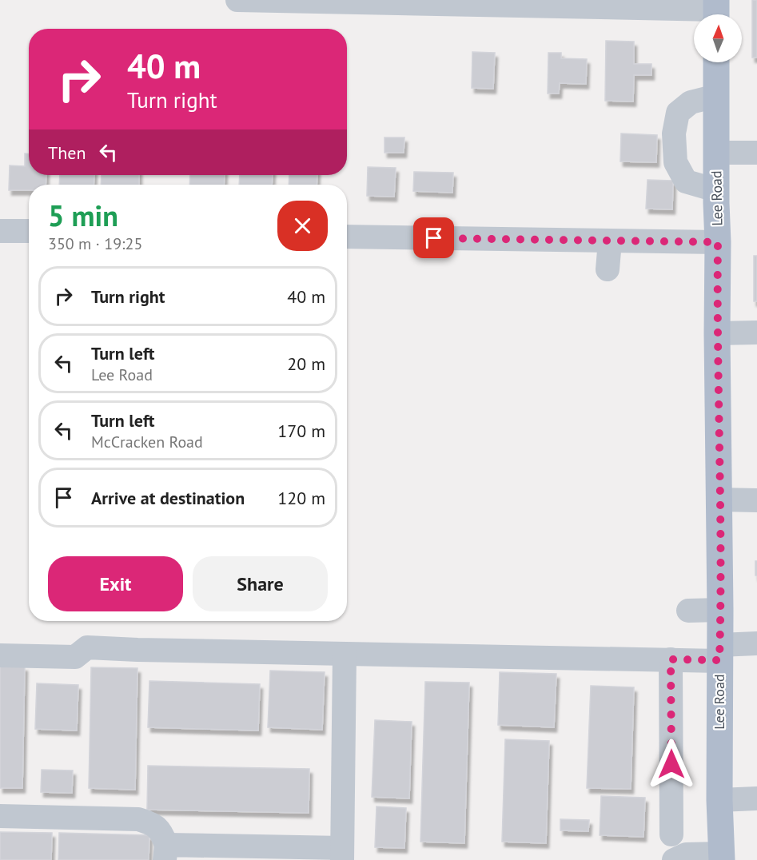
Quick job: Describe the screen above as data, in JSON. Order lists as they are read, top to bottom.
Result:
{
  "streets": {
    "main road": ["Lee Road"]
  },
  "north": "top",
  "page": {
    "turn": ["40 m", "Turn right"],
    "then": "Then",
    "heading": ["5 min", "350 m · 19:25"],
    "list": [
      {
        "name": "Turn right",
        "value": "40 m"
      },
      {
        "name": "Turn left",
        "note": "Lee Road",
        "value": "20 m"
      },
      {
        "name": "Turn left",
        "note": "McCracken Road",
        "value": "170 m"
      },
      {
        "name": "Arrive at destination",
        "value": "120 m"
      }
    ],
    "buttons": ["Exit", "Share"]
  }
}
